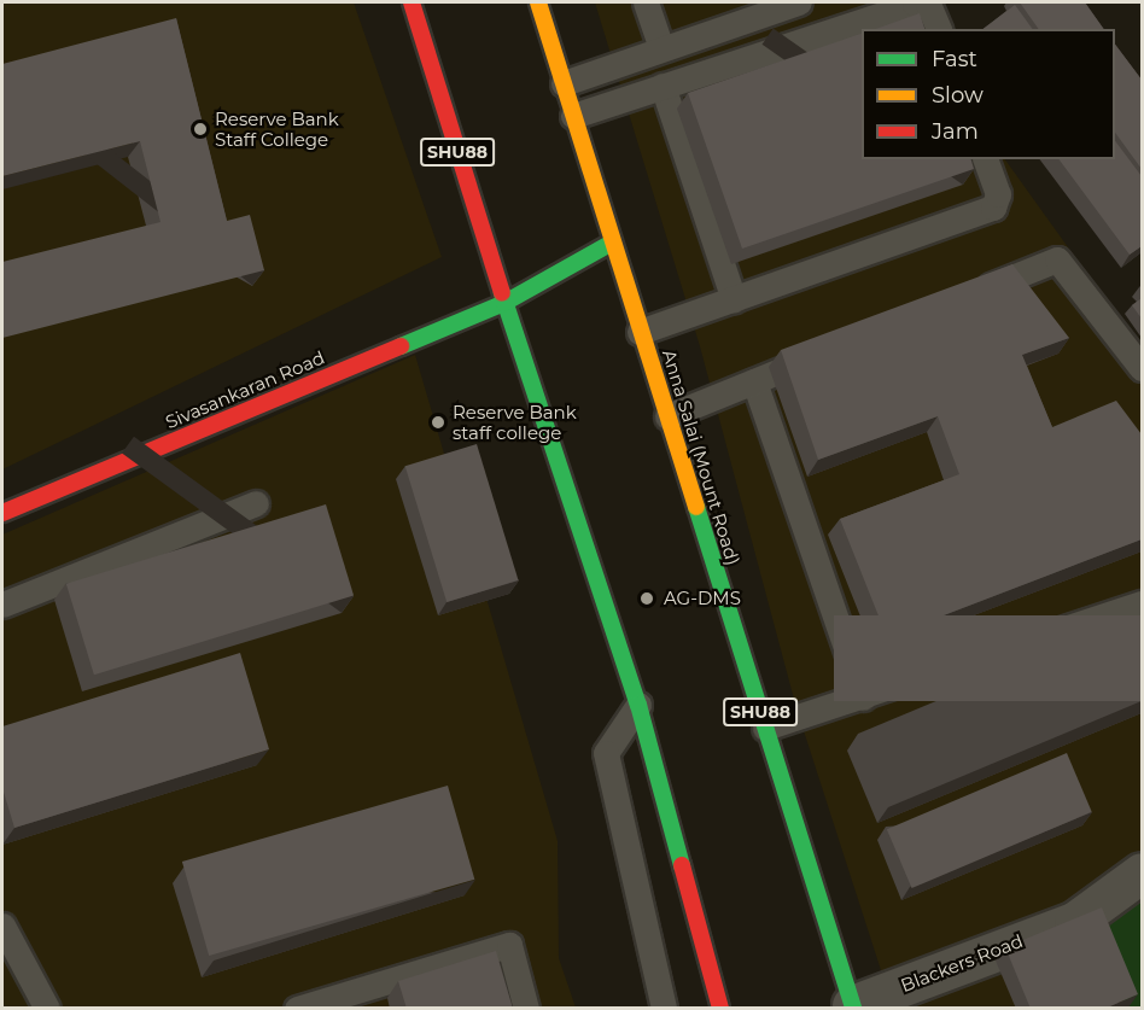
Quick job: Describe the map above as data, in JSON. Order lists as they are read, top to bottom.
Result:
{
  "streets": {
    "main road": ["SHU88", "Sivasankaran Road", "Anna Salai (Mount Road)"],
    "street": ["Blackers Road"]
  },
  "crossings": [
    ["SHU88", "Sivasankaran Road"],
    ["Sivasankaran Road", "Anna Salai (Mount Road)"],
    ["Anna Salai (Mount Road)", "Blackers Road"]
  ],
  "places": ["Reserve Bank Staff College", "Reserve Bank staff college", "AG-DMS"],
  "legend": ["Fast", "Slow", "Jam"]
}
